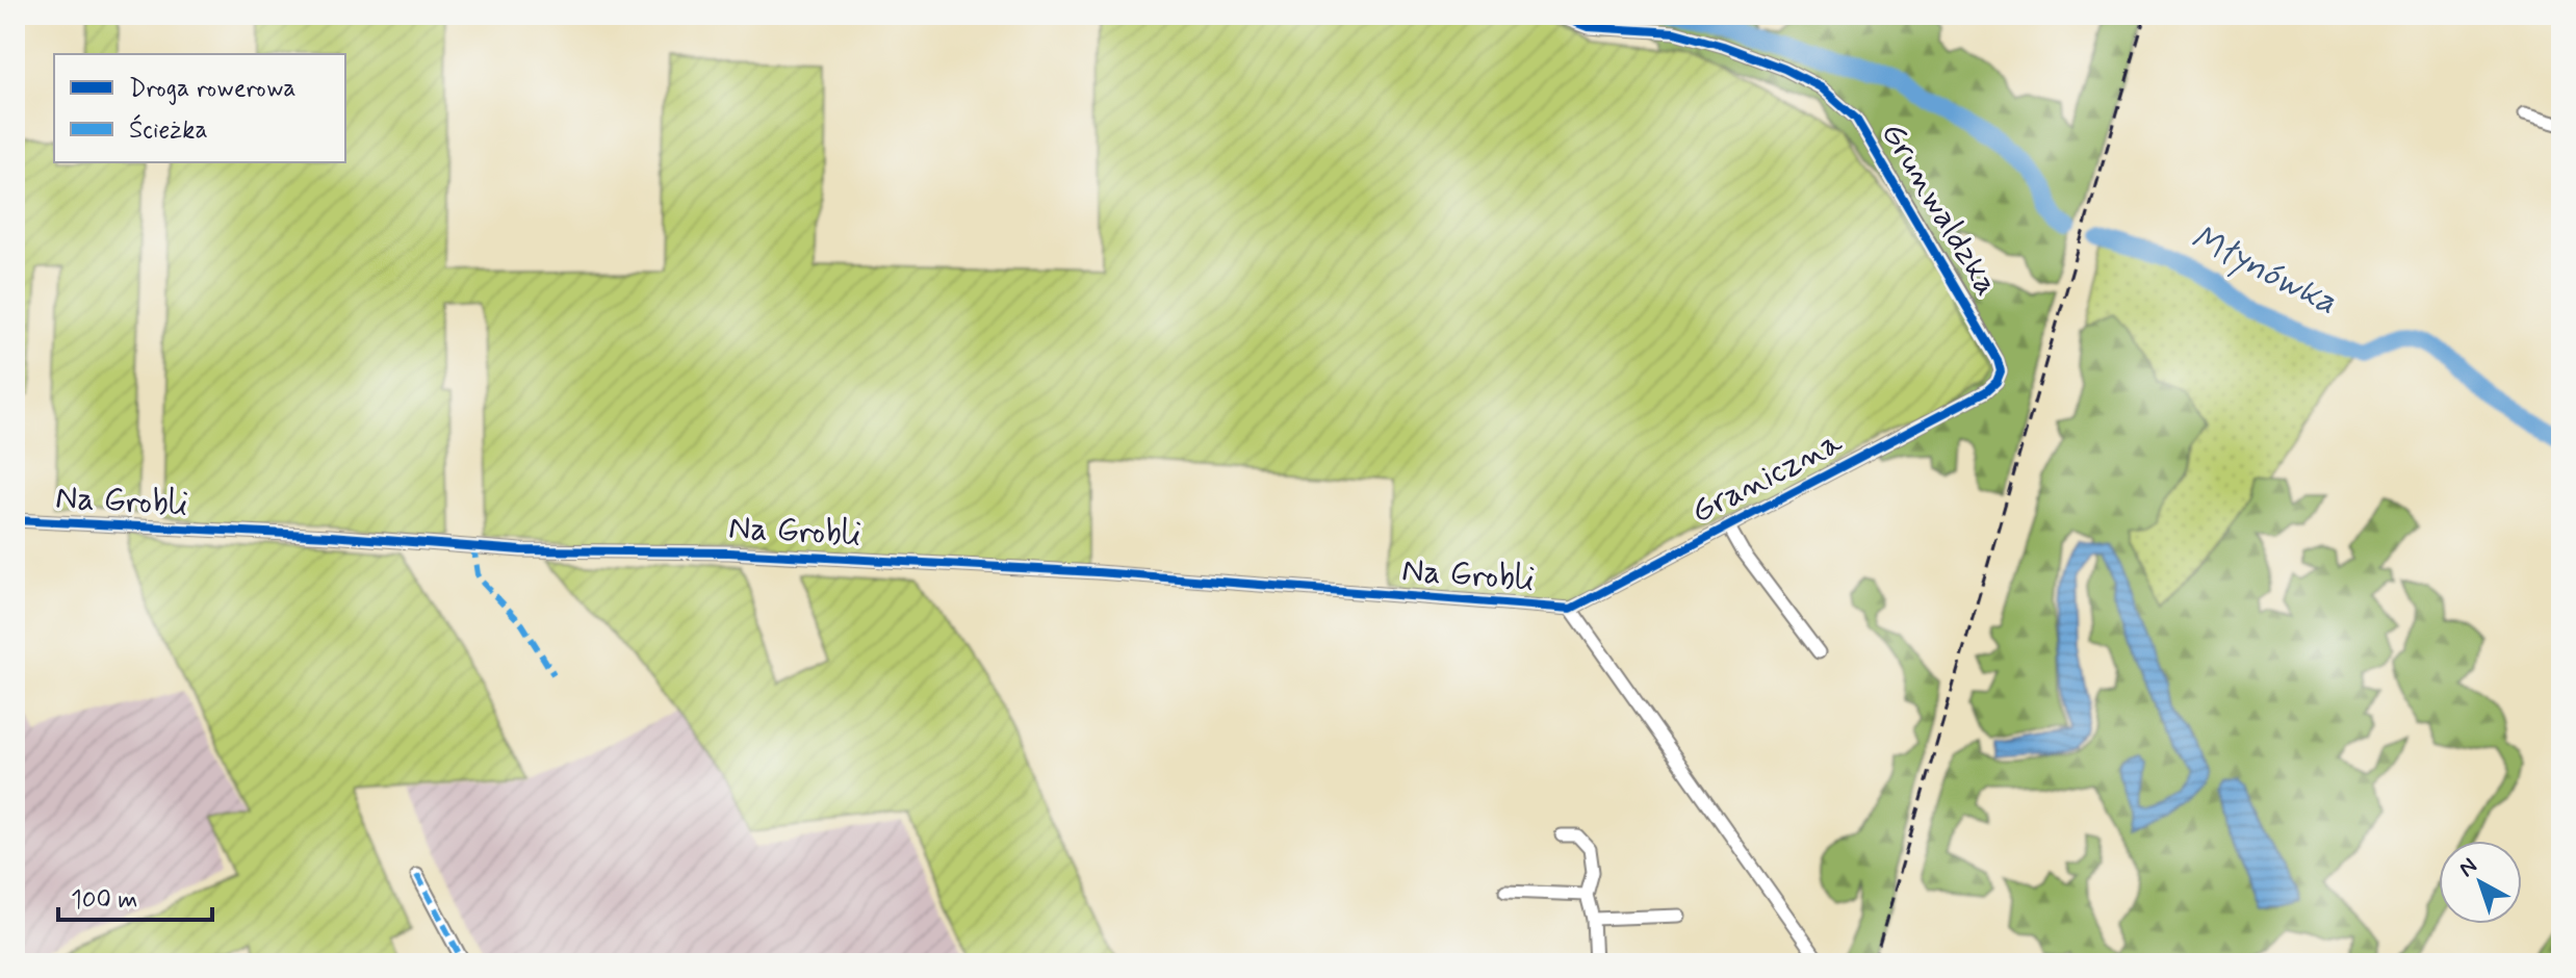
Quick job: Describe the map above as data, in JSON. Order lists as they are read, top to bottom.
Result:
{
  "streets": {
    "street": ["Grunwaldzka", "Graniczna", "Na Grobli"]
  },
  "crossings": [
    ["Grunwaldzka", "Graniczna"],
    ["Graniczna", "Na Grobli"]
  ],
  "water": ["Młynówka"],
  "legend": ["Droga rowerowa", "Ścieżka"],
  "scale_bar": "100 m",
  "north": "top left"
}
